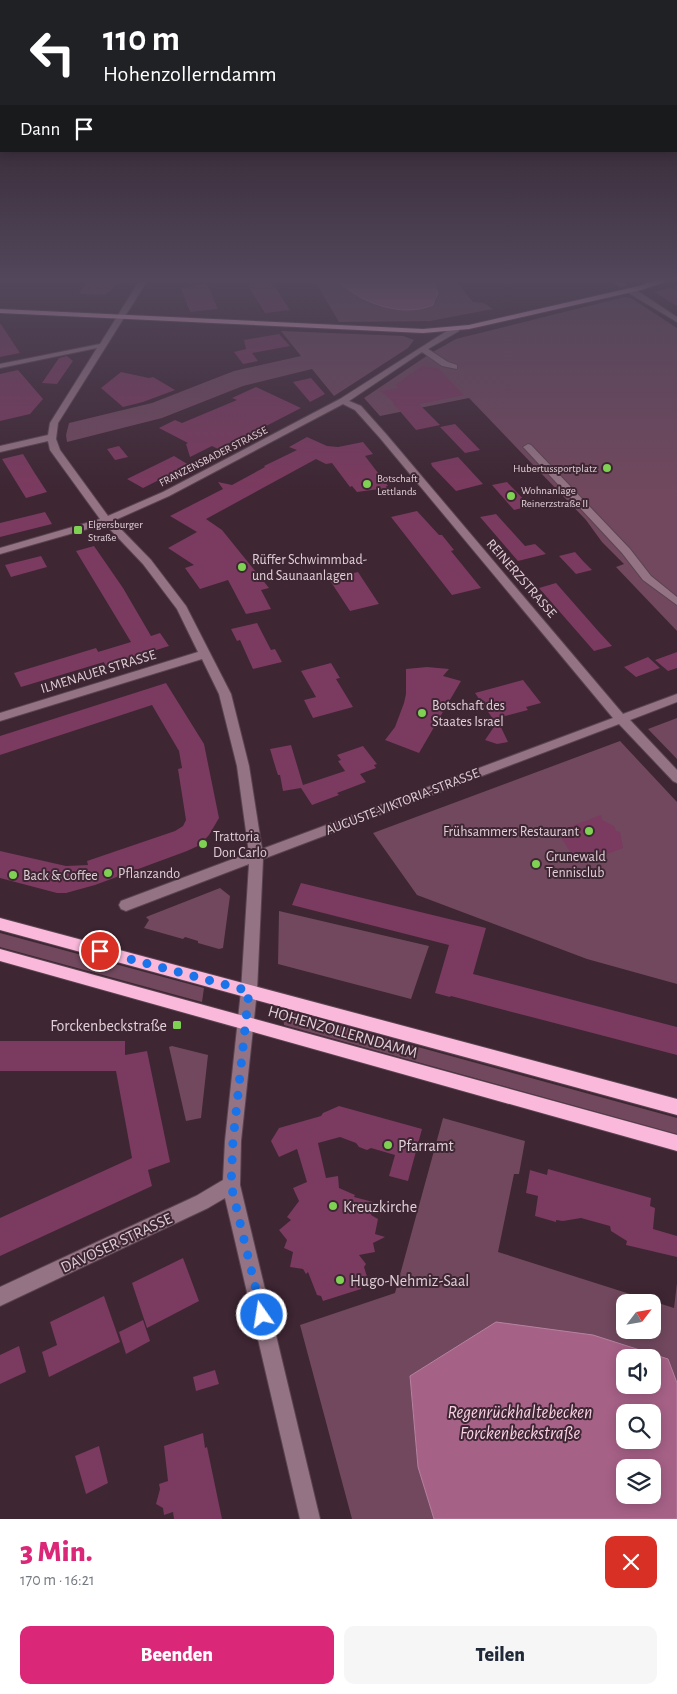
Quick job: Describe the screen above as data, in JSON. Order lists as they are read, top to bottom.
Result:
{
  "streets": {
    "main road": ["HOHENZOLLERNDAMM"],
    "street": [
      "FRANZENSBADER STRASSE",
      "REINERZSTRASSE",
      "ILMENAUER STRASSE",
      "AUGUSTE-VIKTORIA-STRASSE",
      "DAVOSER STRASSE"
    ]
  },
  "crossings": [
    ["FRANZENSBADER STRASSE", "REINERZSTRASSE"],
    ["REINERZSTRASSE", "AUGUSTE-VIKTORIA-STRASSE"]
  ],
  "water": ["Regenrückhaltebecken Forckenbeckstraße"],
  "places": {
    "other": [
      "Hubertussportplatz",
      "Botschaft Lettlands",
      "Wohnanlage Reinerzstraße II",
      "Rüffer Schwimmbad- und Saunaanlagen",
      "Botschaft des Staates Israel",
      "Frühsammers Restaurant",
      "Trattoria Don Carlo",
      "Grunewald Tennisclub",
      "Pflanzando",
      "Back & Coffee",
      "Pfarramt",
      "Kreuzkirche",
      "Hugo-Nehmiz-Saal"
    ],
    "transit": ["Elgersburger Straße", "Forckenbeckstraße"]
  },
  "north": "top right",
  "page": {
    "turn": ["110 m", "Hohenzollerndamm"],
    "then": "Dann",
    "heading": ["3 Min.", "170 m · 16:21"],
    "buttons": ["Beenden", "Teilen"]
  }
}
